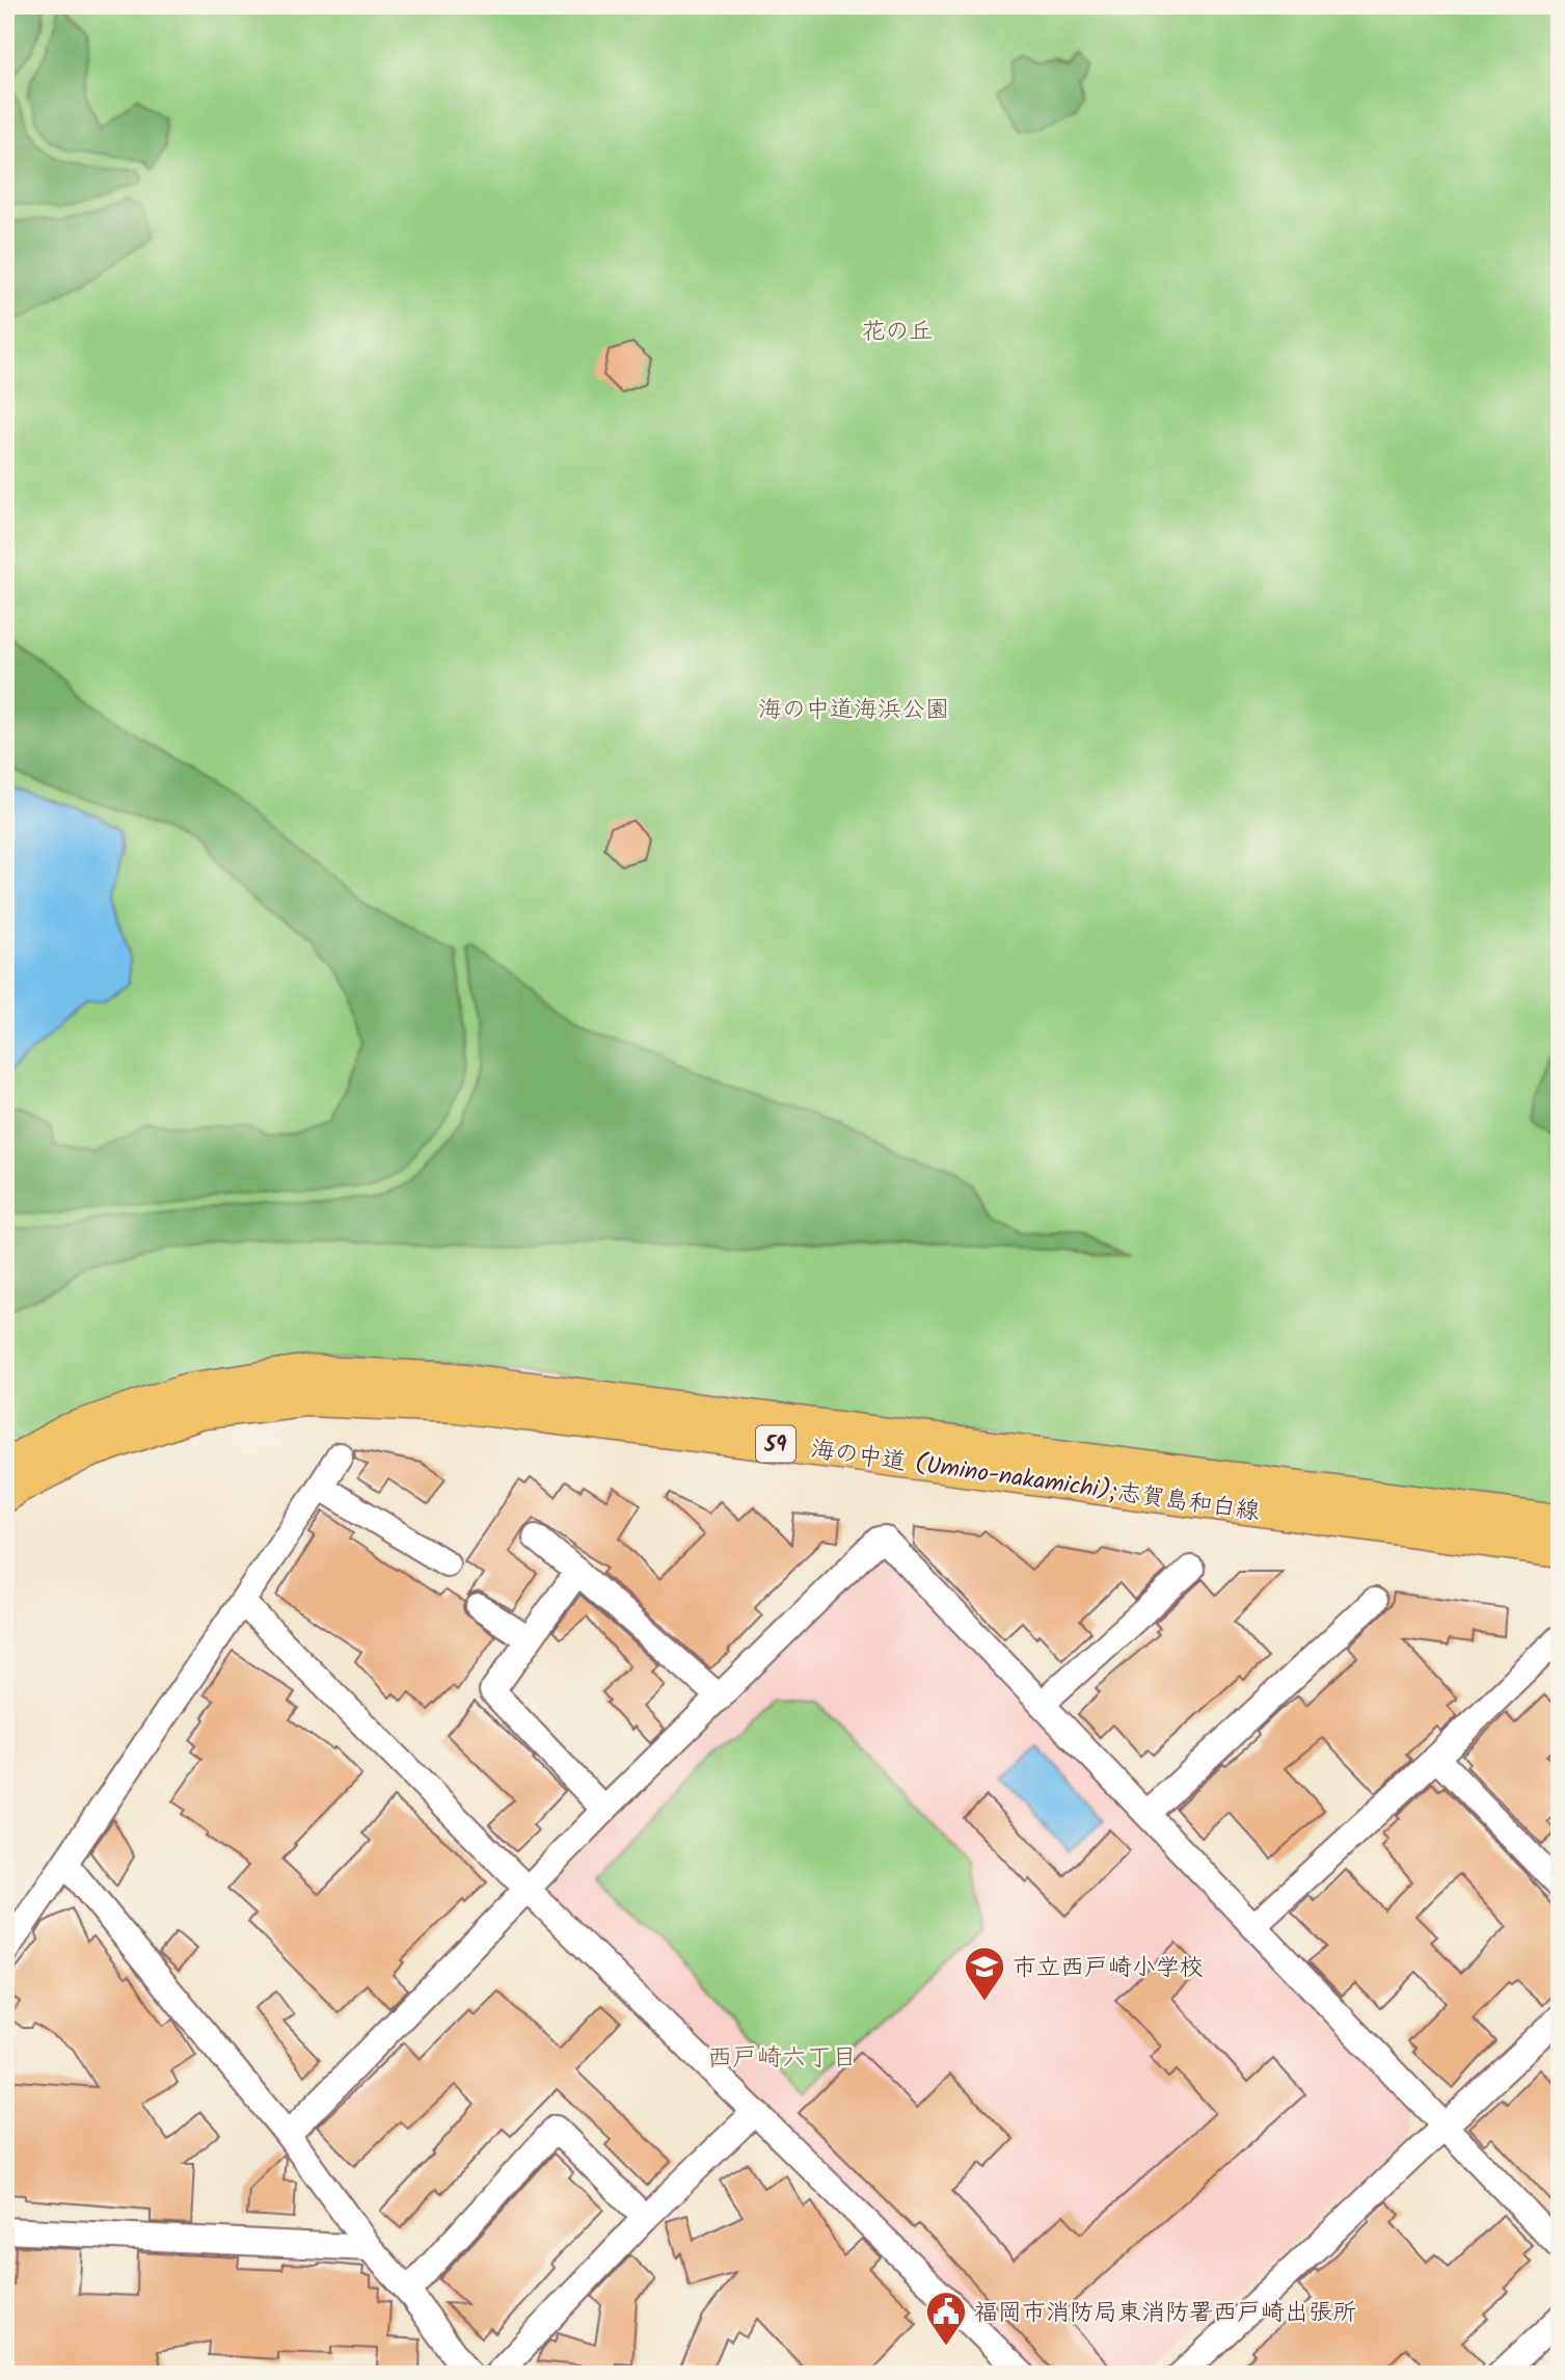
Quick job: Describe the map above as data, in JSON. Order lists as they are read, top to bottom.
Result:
{
  "streets": {
    "main road": ["59", "海の中道 (Umino-nakamichi);志賀島和白線"]
  },
  "districts": ["西戸崎六丁目"],
  "parks": ["花の丘", "海の中道海浜公園"],
  "places": {
    "school or university": ["市立西戸崎小学校"],
    "public building": ["福岡市消防局東消防署西戸崎出張所"]
  }
}
